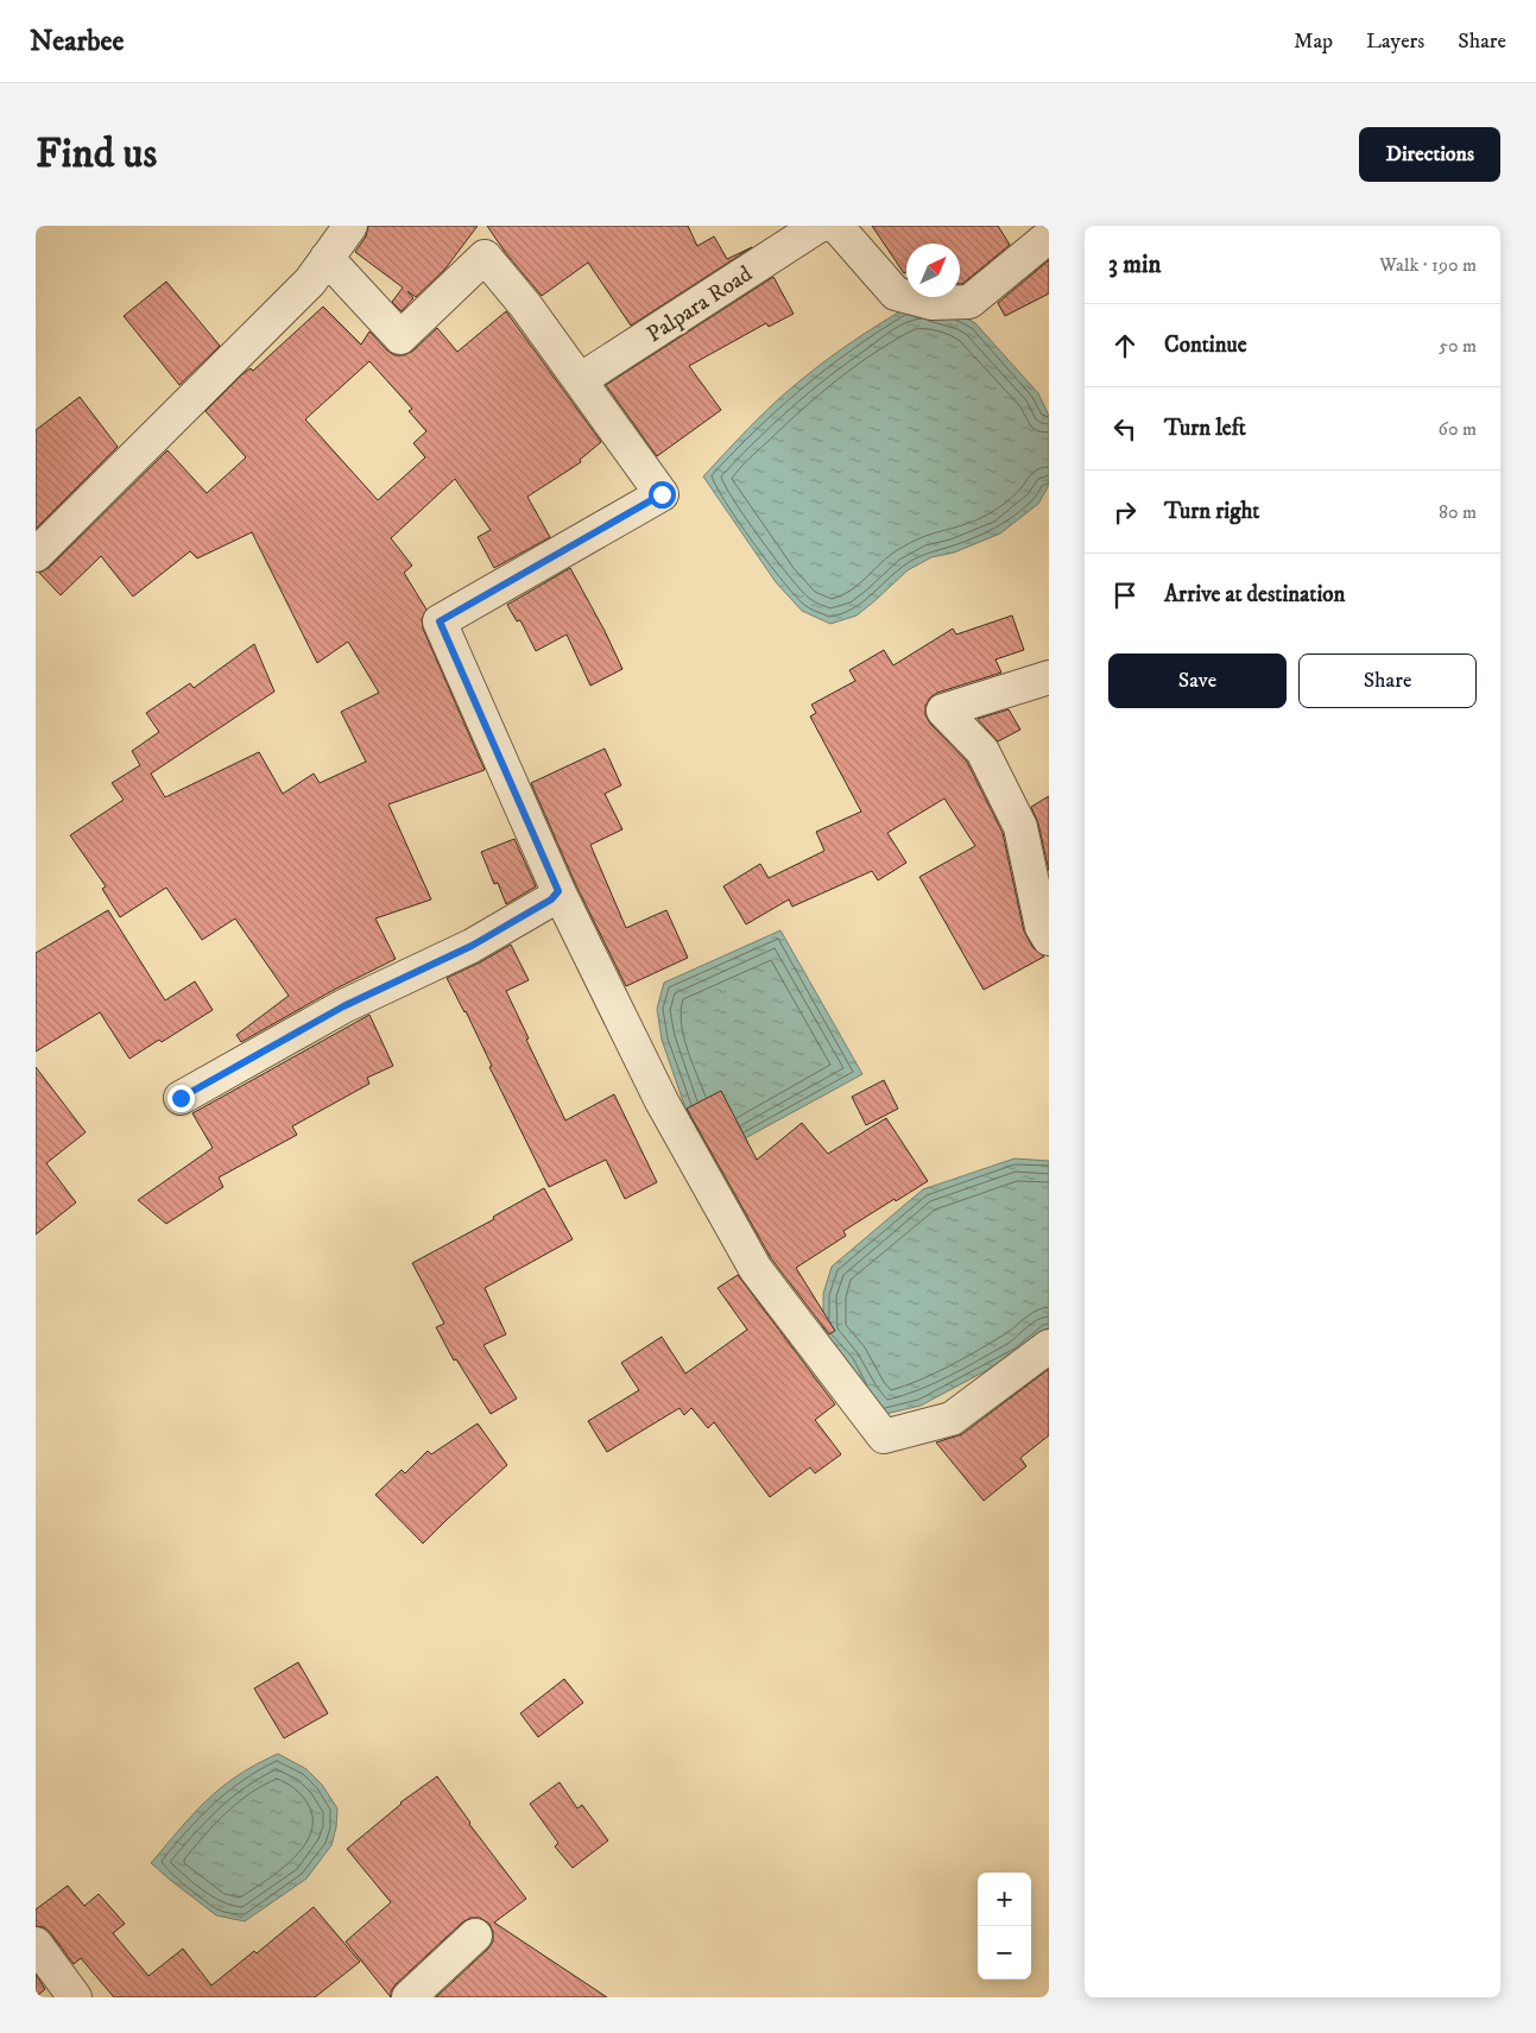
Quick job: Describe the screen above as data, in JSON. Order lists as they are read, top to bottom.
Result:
{
  "streets": {
    "street": ["Palpara Road"]
  },
  "north": "top right",
  "page": {
    "header": "Nearbee",
    "nav": ["Map", "Layers", "Share"],
    "buttons": [
      "Directions",
      ["Save", "Share"]
    ],
    "title": "Find us",
    "heading": ["3 min", "Walk · 190 m"],
    "list": [
      ["Continue", "50 m"],
      ["Turn left", "60 m"],
      ["Turn right", "80 m"],
      "Arrive at destination"
    ],
    "map_buttons": ["+", "−"]
  }
}
